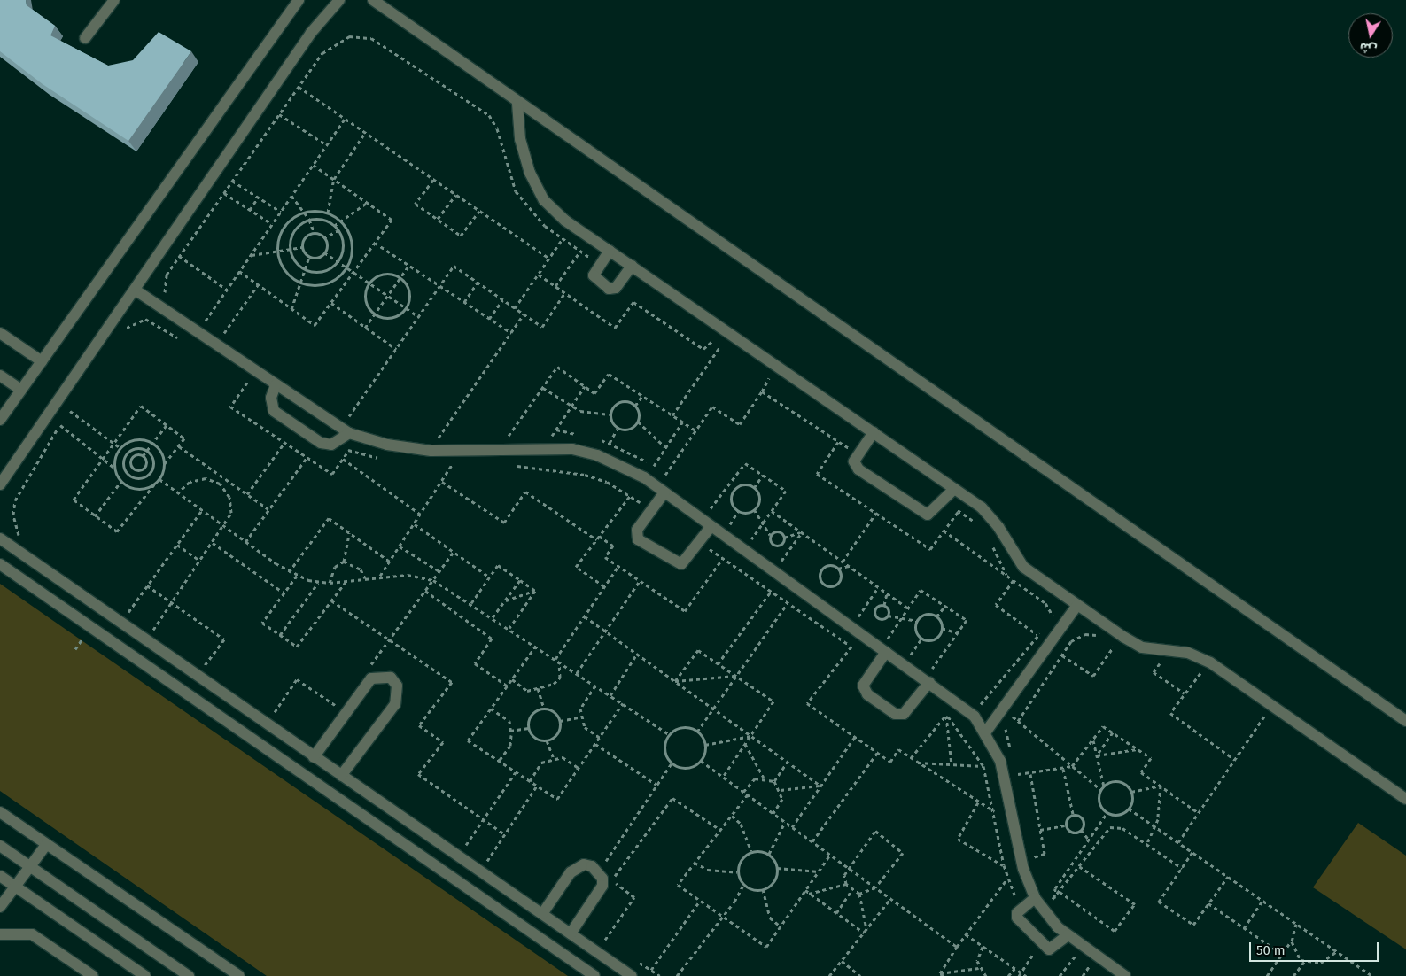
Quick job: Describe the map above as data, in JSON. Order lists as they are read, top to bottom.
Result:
{
  "scale_bar": "50 m",
  "north": "bottom"
}
